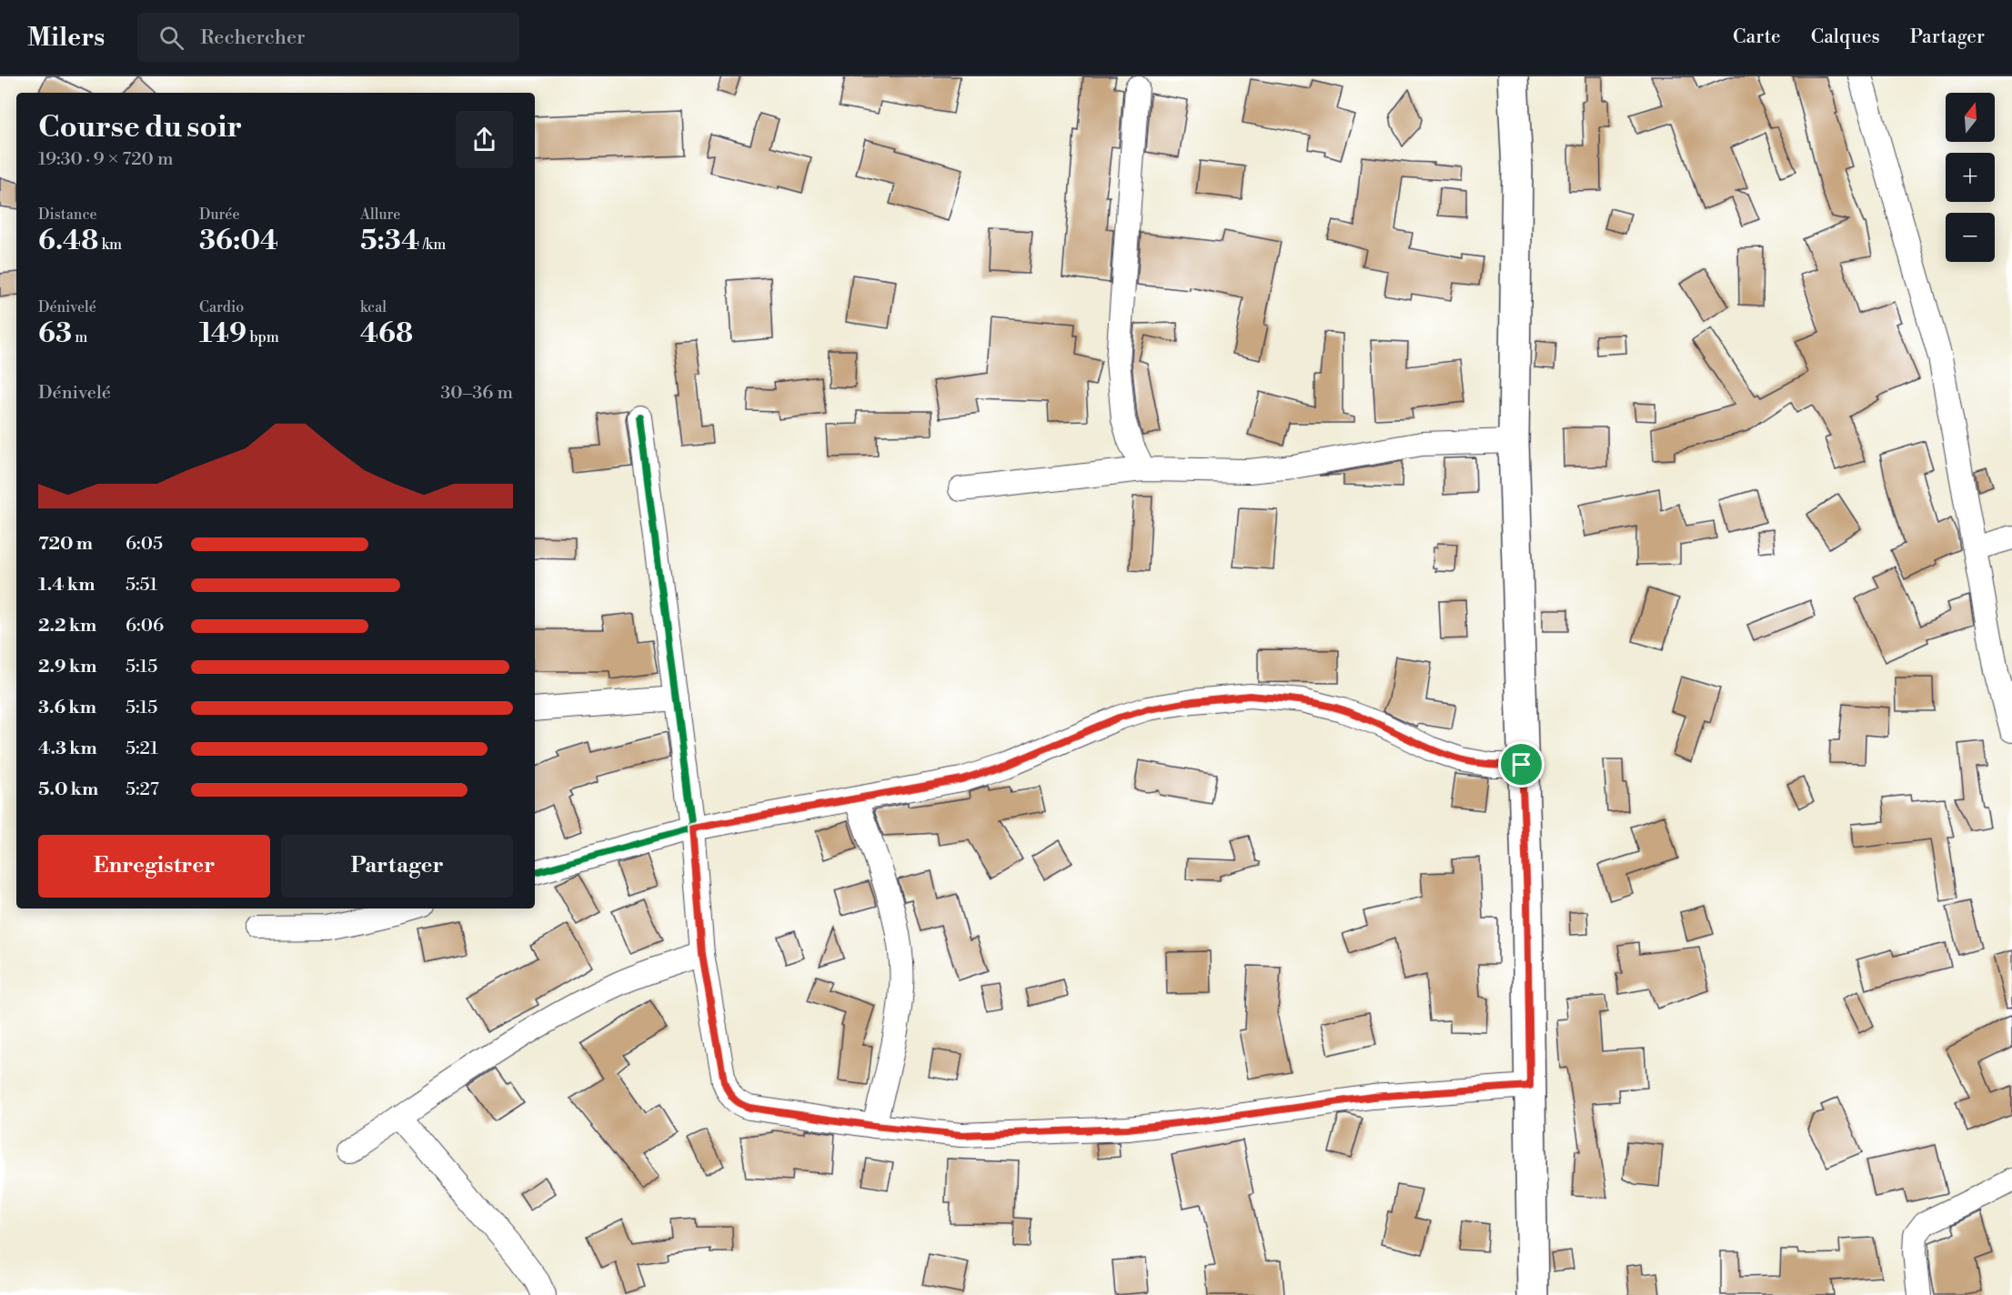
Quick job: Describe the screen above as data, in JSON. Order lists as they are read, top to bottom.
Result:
{
  "north": "top",
  "page": {
    "header": "Milers",
    "search": "Rechercher",
    "nav": ["Carte", "Calques", "Partager"],
    "map_buttons": ["+", "−"],
    "heading": ["Course du soir", "19:30 · 9 × 720 m"],
    "stats": [
      ["Distance", "6.48 km"],
      ["Durée", "36:04"],
      ["Allure", "5:34 /km"],
      ["Dénivelé", "63 m"],
      ["Cardio", "149 bpm"],
      ["kcal", "468"]
    ],
    "chart": ["Dénivelé", "30–36 m"],
    "list": [
      {
        "name": "720 m",
        "note": "6:05"
      },
      {
        "name": "1.4 km",
        "note": "5:51"
      },
      {
        "name": "2.2 km",
        "note": "6:06"
      },
      {
        "name": "2.9 km",
        "note": "5:15"
      },
      {
        "name": "3.6 km",
        "note": "5:15"
      },
      {
        "name": "4.3 km",
        "note": "5:21"
      },
      {
        "name": "5.0 km",
        "note": "5:27"
      }
    ],
    "buttons": ["Enregistrer", "Partager"]
  }
}
